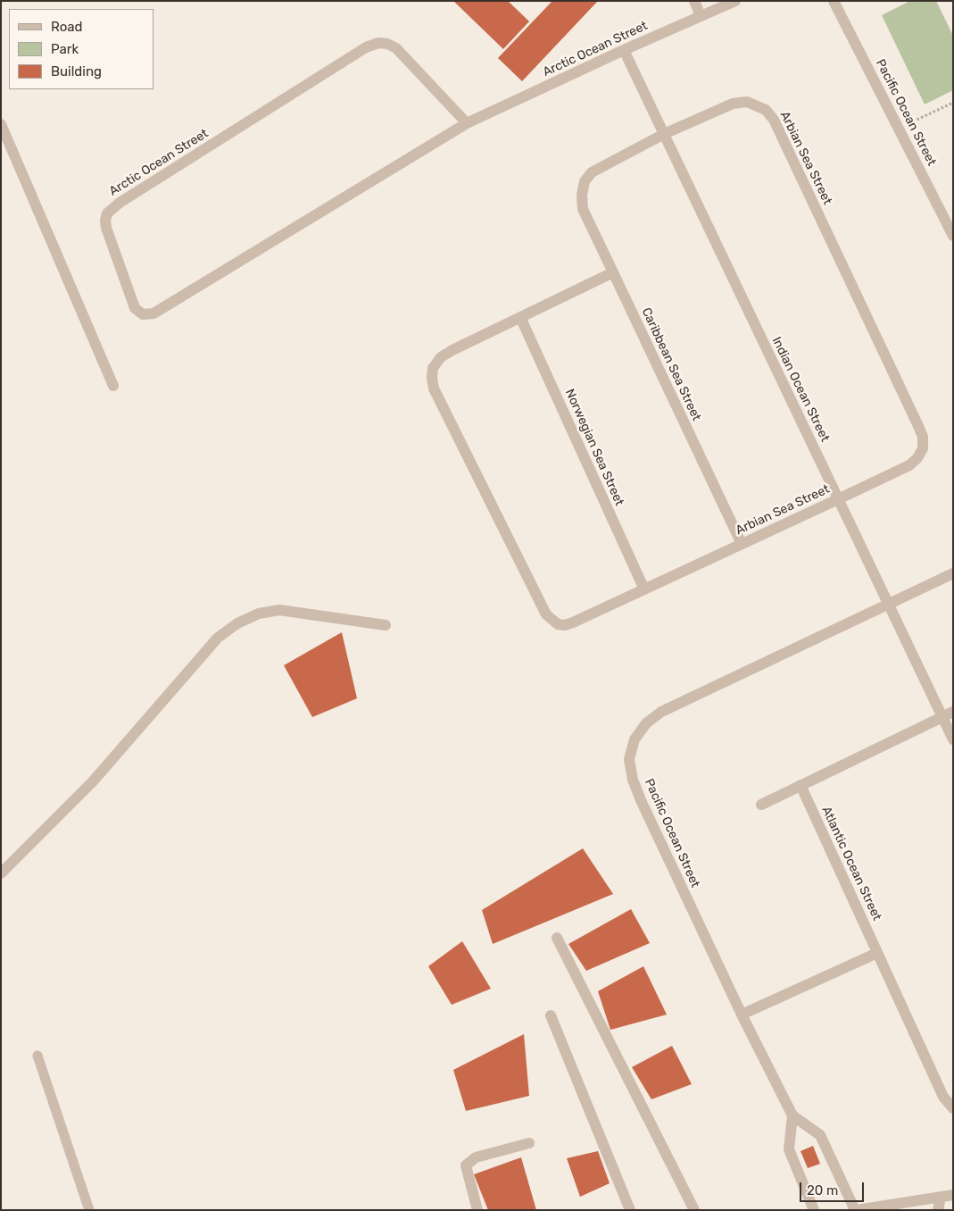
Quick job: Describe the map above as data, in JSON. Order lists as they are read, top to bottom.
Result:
{
  "streets": {
    "street": [
      "Arctic Ocean Street",
      "Pacific Ocean Street",
      "Arbian Sea Street",
      "Caribbean Sea Street",
      "Indian Ocean Street",
      "Norwegian Sea Street",
      "Atlantic Ocean Street"
    ]
  },
  "crossings": [
    ["Arctic Ocean Street", "Indian Ocean Street"],
    ["Pacific Ocean Street", "Indian Ocean Street"],
    ["Arbian Sea Street", "Caribbean Sea Street"],
    ["Arbian Sea Street", "Indian Ocean Street"],
    ["Arbian Sea Street", "Norwegian Sea Street"]
  ],
  "legend": ["Road", "Park", "Building"],
  "scale_bar": "20 m"
}
